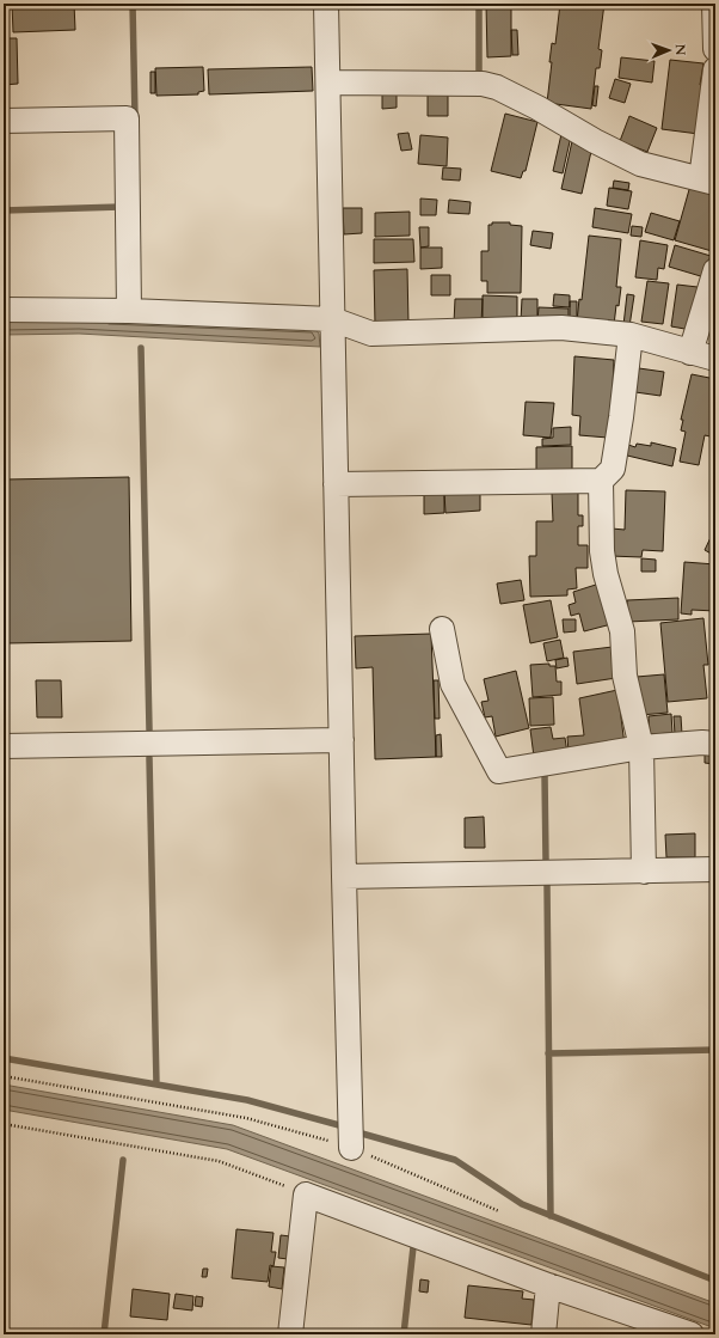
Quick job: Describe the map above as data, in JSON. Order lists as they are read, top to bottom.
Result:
{
  "north": "right"
}
